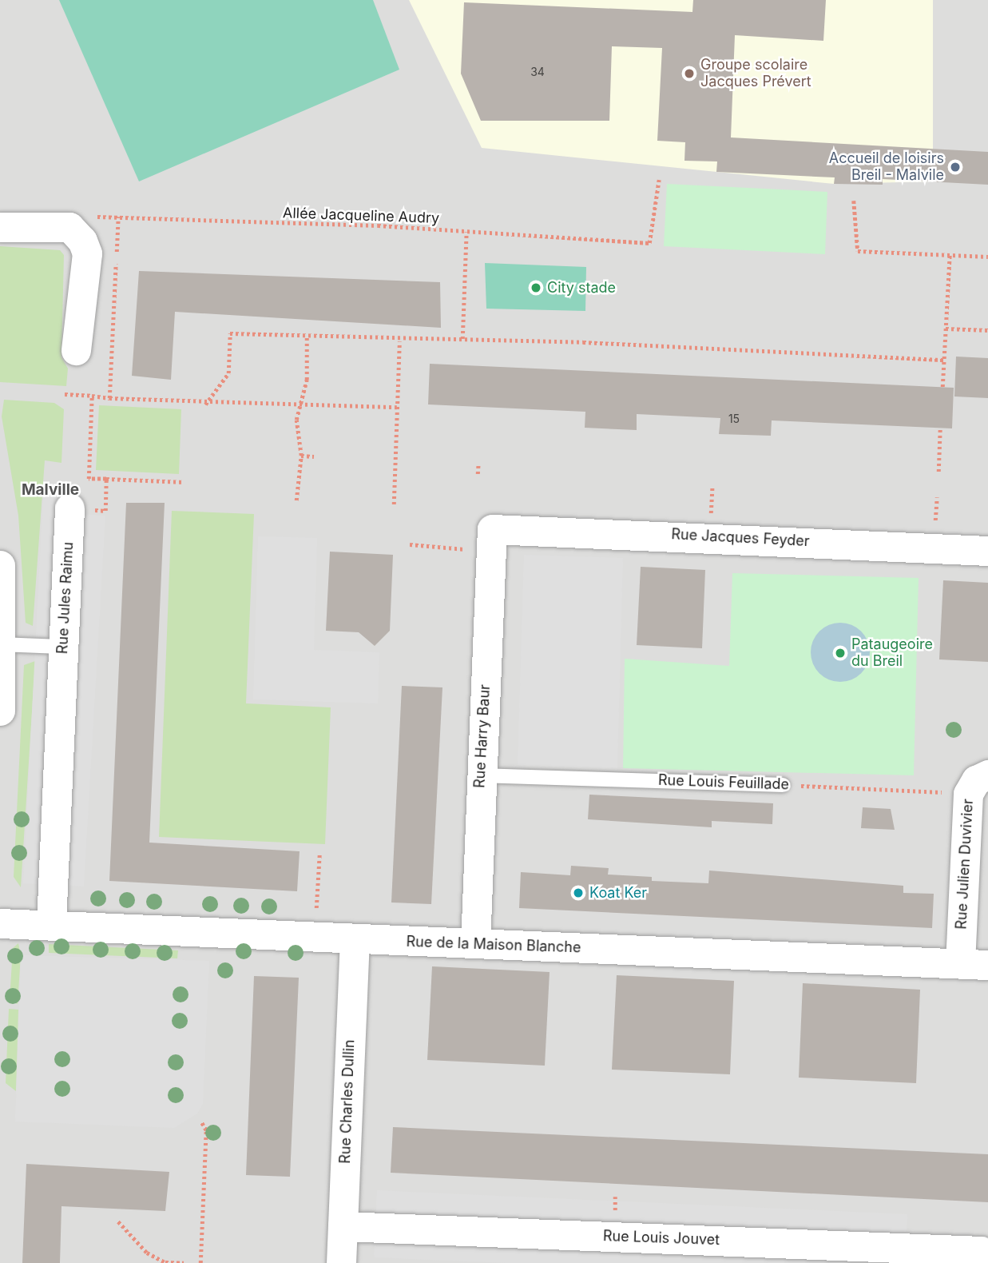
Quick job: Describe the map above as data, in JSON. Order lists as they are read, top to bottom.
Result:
{
  "streets": {
    "street": [
      "Rue Jacques Feyder",
      "Rue Jules Raimu",
      "Rue Harry Baur",
      "Rue Julien Duvivier",
      "Rue de la Maison Blanche",
      "Rue Charles Dullin",
      "Rue Louis Jouvet"
    ],
    "lane": ["Rue Louis Feuillade"],
    "path": ["Allée Jacqueline Audry"]
  },
  "crossings": [
    ["Rue Jacques Feyder", "Rue Harry Baur"],
    ["Rue Jules Raimu", "Rue de la Maison Blanche"],
    ["Rue Harry Baur", "Rue Louis Feuillade"],
    ["Rue Harry Baur", "Rue de la Maison Blanche"],
    ["Rue Louis Feuillade", "Rue Julien Duvivier"],
    ["Rue Julien Duvivier", "Rue de la Maison Blanche"],
    ["Rue de la Maison Blanche", "Rue Charles Dullin"],
    ["Rue Charles Dullin", "Rue Louis Jouvet"]
  ],
  "districts": ["Malville"],
  "places": [
    "Groupe scolaire Jacques Prévert",
    "Accueil de loisirs Breil - Malvile",
    "City stade",
    "Pataugeoire du Breil",
    "Koat Ker"
  ],
  "house_numbers": ["34", "15"]
}
